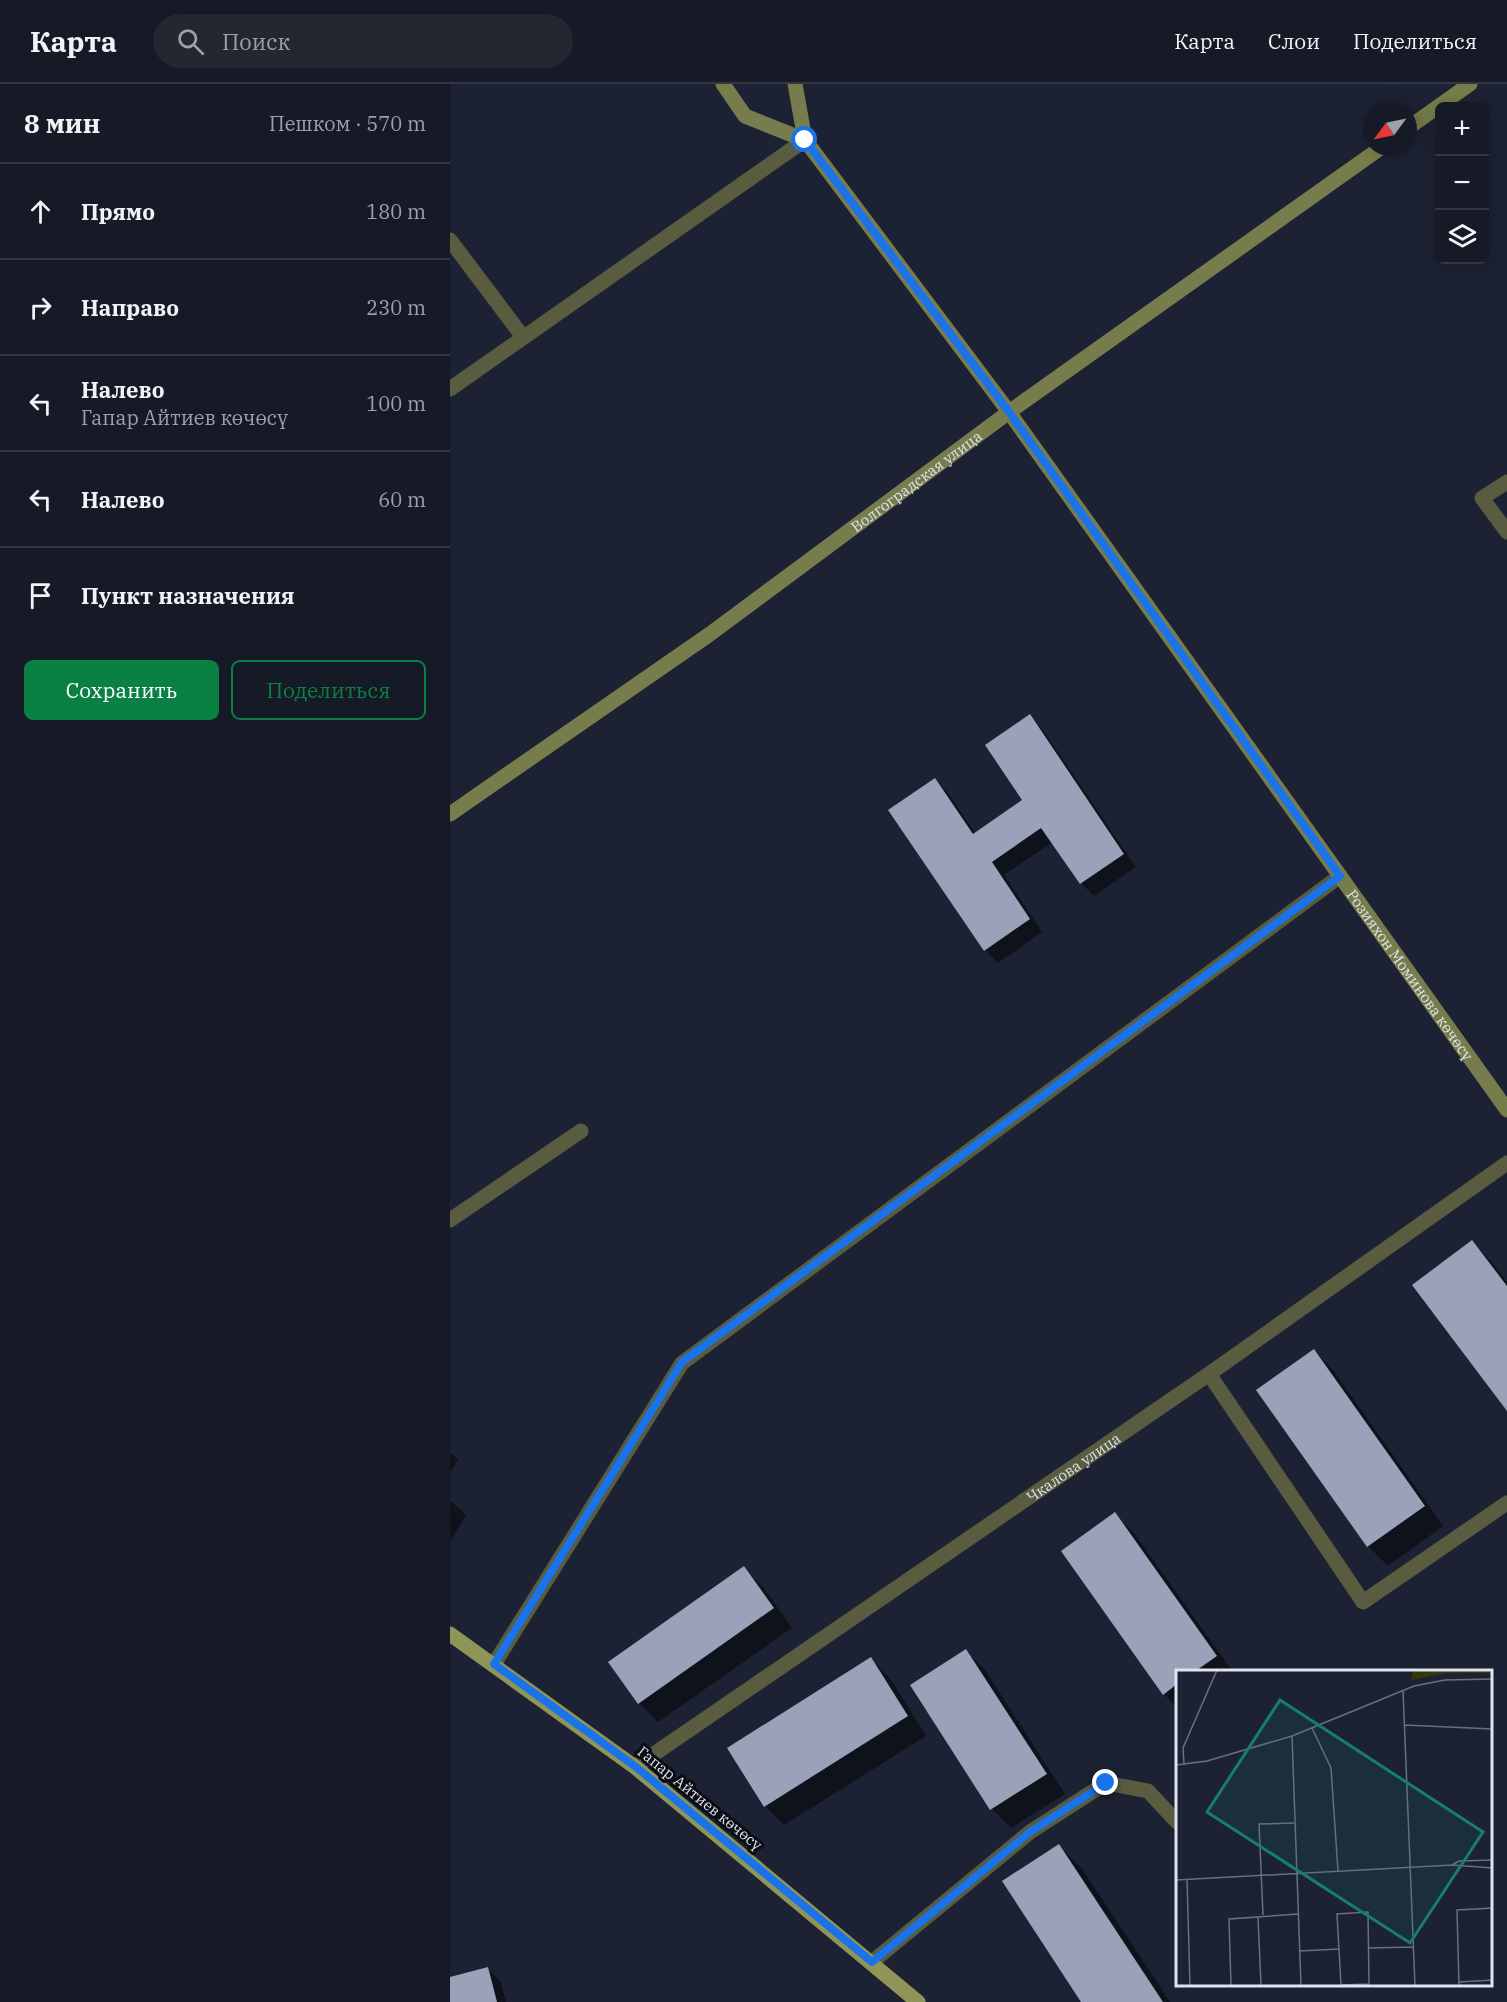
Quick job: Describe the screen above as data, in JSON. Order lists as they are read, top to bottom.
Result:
{
  "streets": {
    "main road": ["Гапар Айтиев көчөсү"],
    "street": ["Волгоградская улица", "Розияхон Моминова көчөсү", "Чкалова улица"]
  },
  "crossings": [
    ["Волгоградская улица", "Розияхон Моминова көчөсү"],
    ["Чкалова улица", "Гапар Айтиев көчөсү"]
  ],
  "north": "bottom left",
  "page": {
    "header": "Карта",
    "search": "Поиск",
    "nav": ["Карта", "Слои", "Поделиться"],
    "heading": ["8 мин", "Пешком · 570 m"],
    "map_buttons": ["+", "−"],
    "list": [
      ["Прямо", "180 m"],
      ["Направо", "230 m"],
      ["Налево", "Гапар Айтиев көчөсү", "100 m"],
      ["Налево", "60 m"],
      "Пункт назначения"
    ],
    "buttons": ["Сохранить", "Поделиться"]
  }
}
